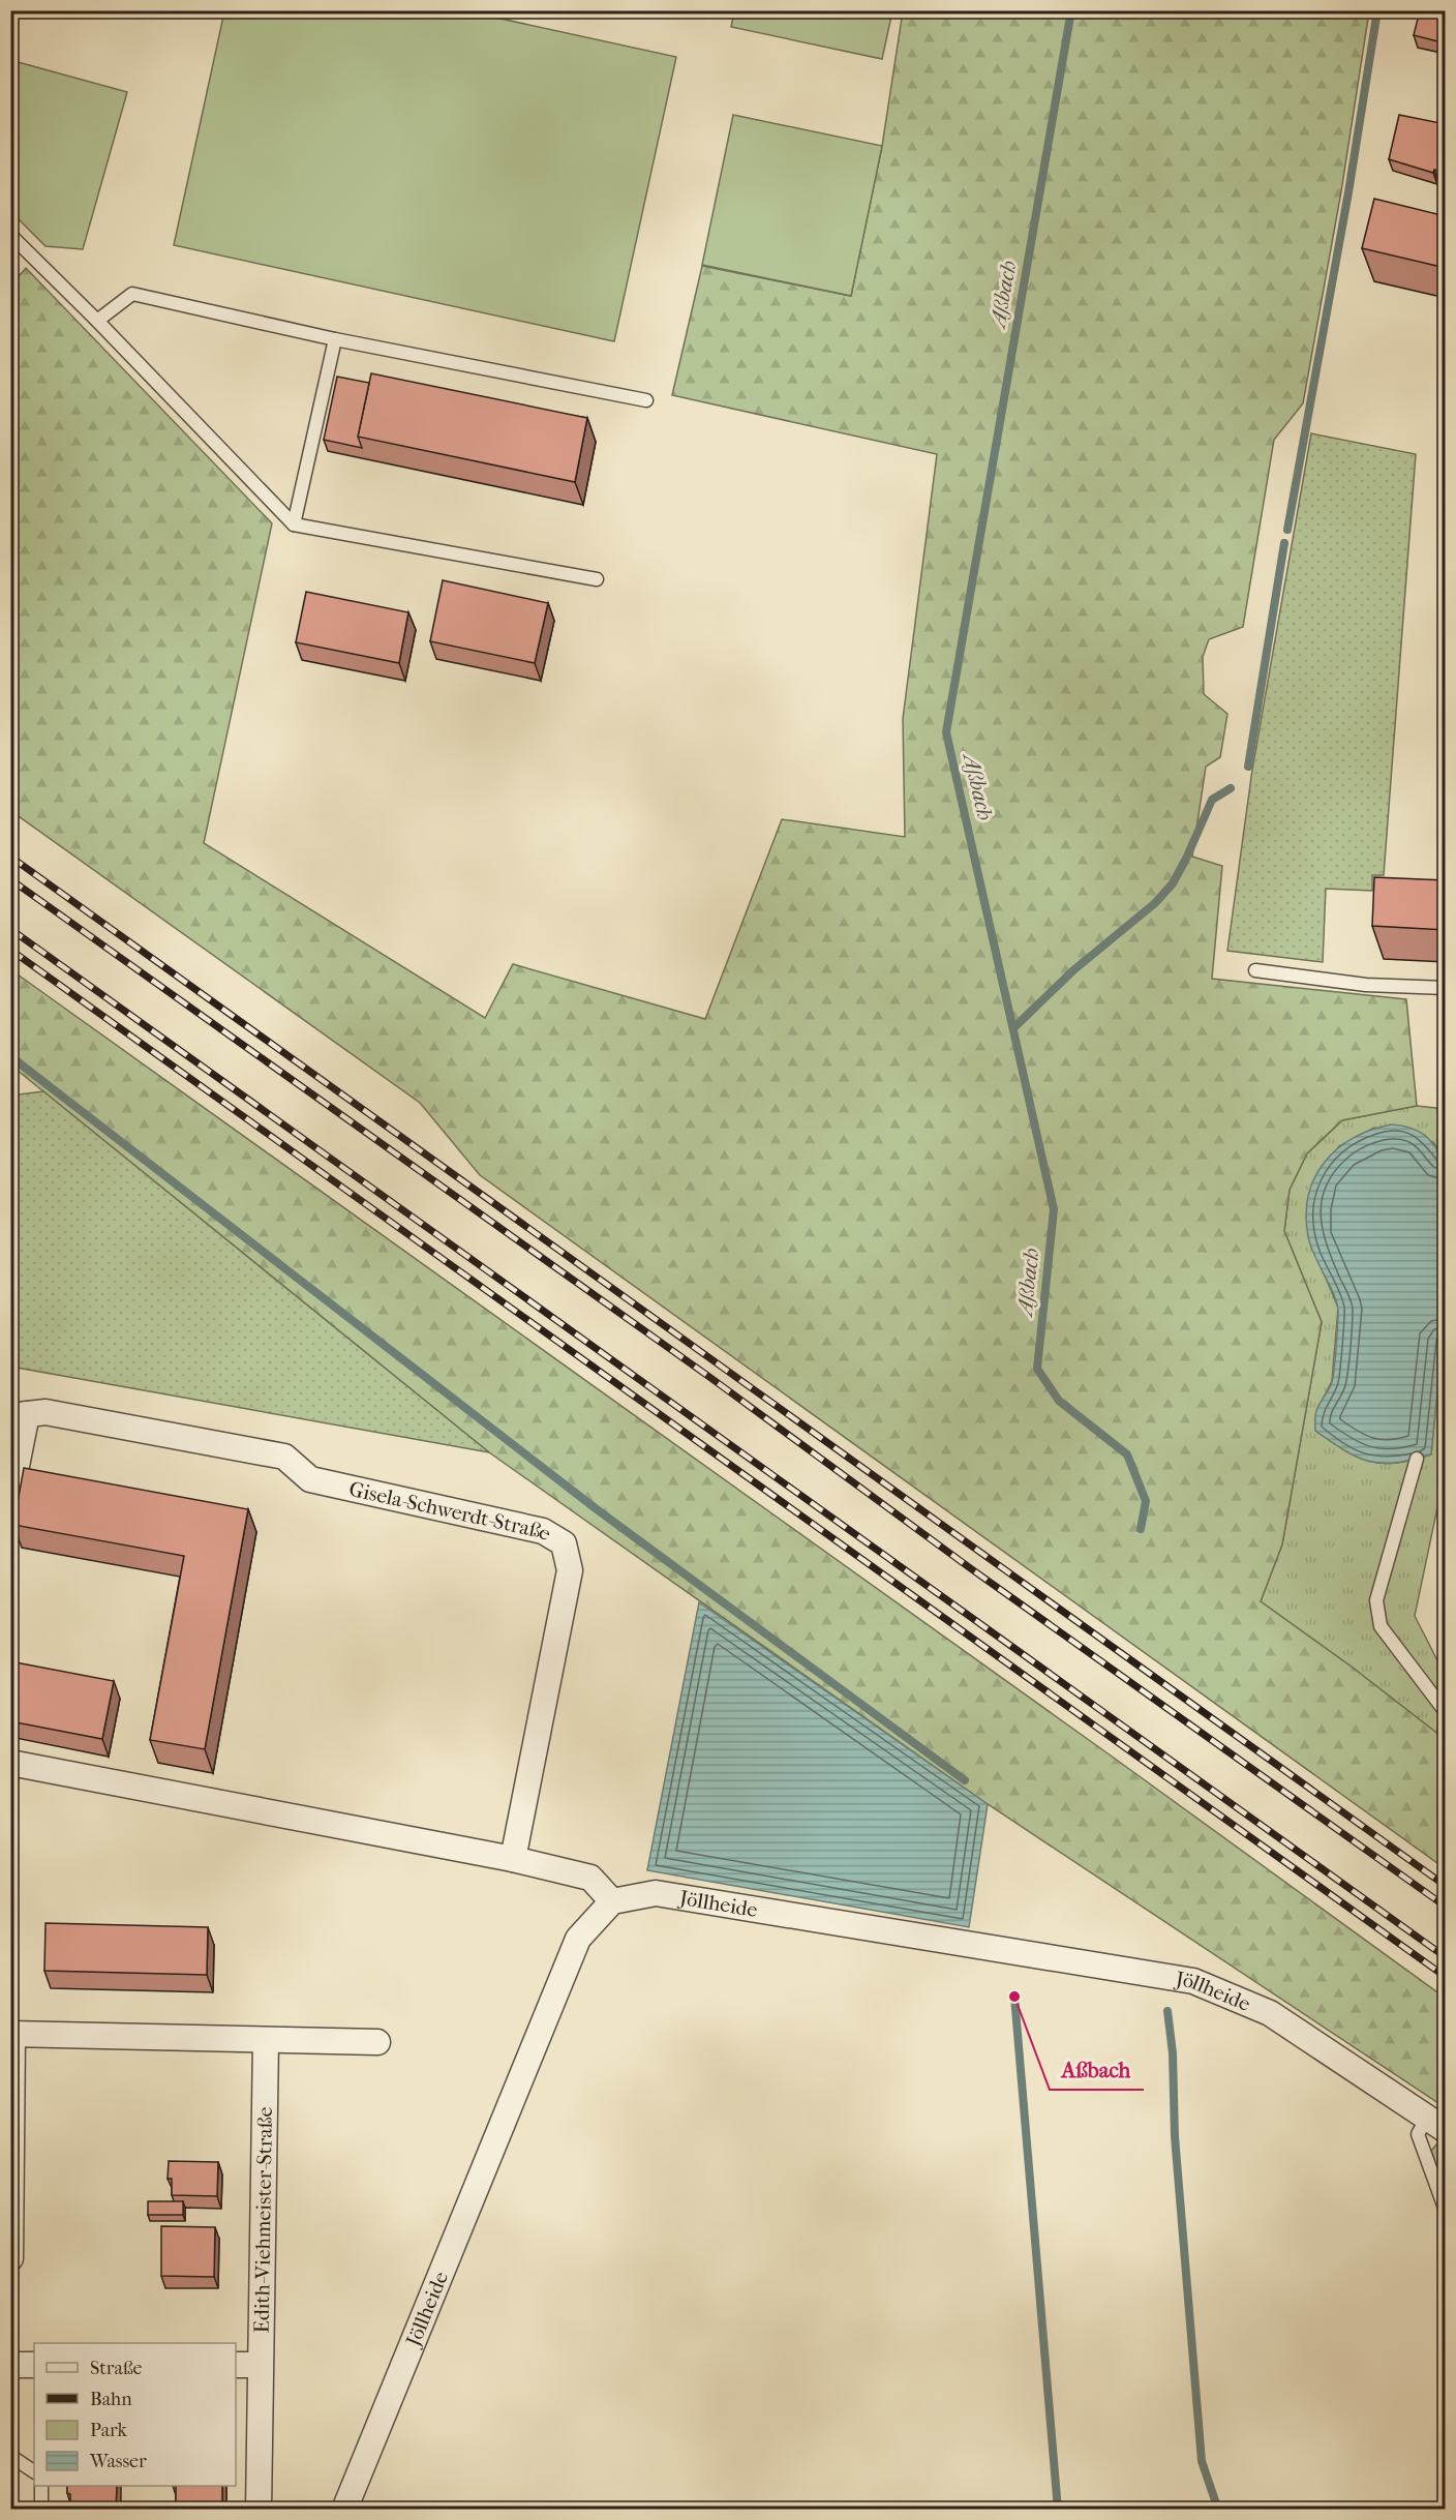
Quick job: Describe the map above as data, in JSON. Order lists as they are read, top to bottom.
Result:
{
  "streets": {
    "street": ["Gisela-Schwerdt-Straße", "Jöllheide", "Edith-Viehmeister-Straße"]
  },
  "water": ["Aßbach"],
  "places": ["Aßbach"],
  "legend": [
    "Straße",
    "Bahn",
    "Park",
    "Wasser"
  ]
}
